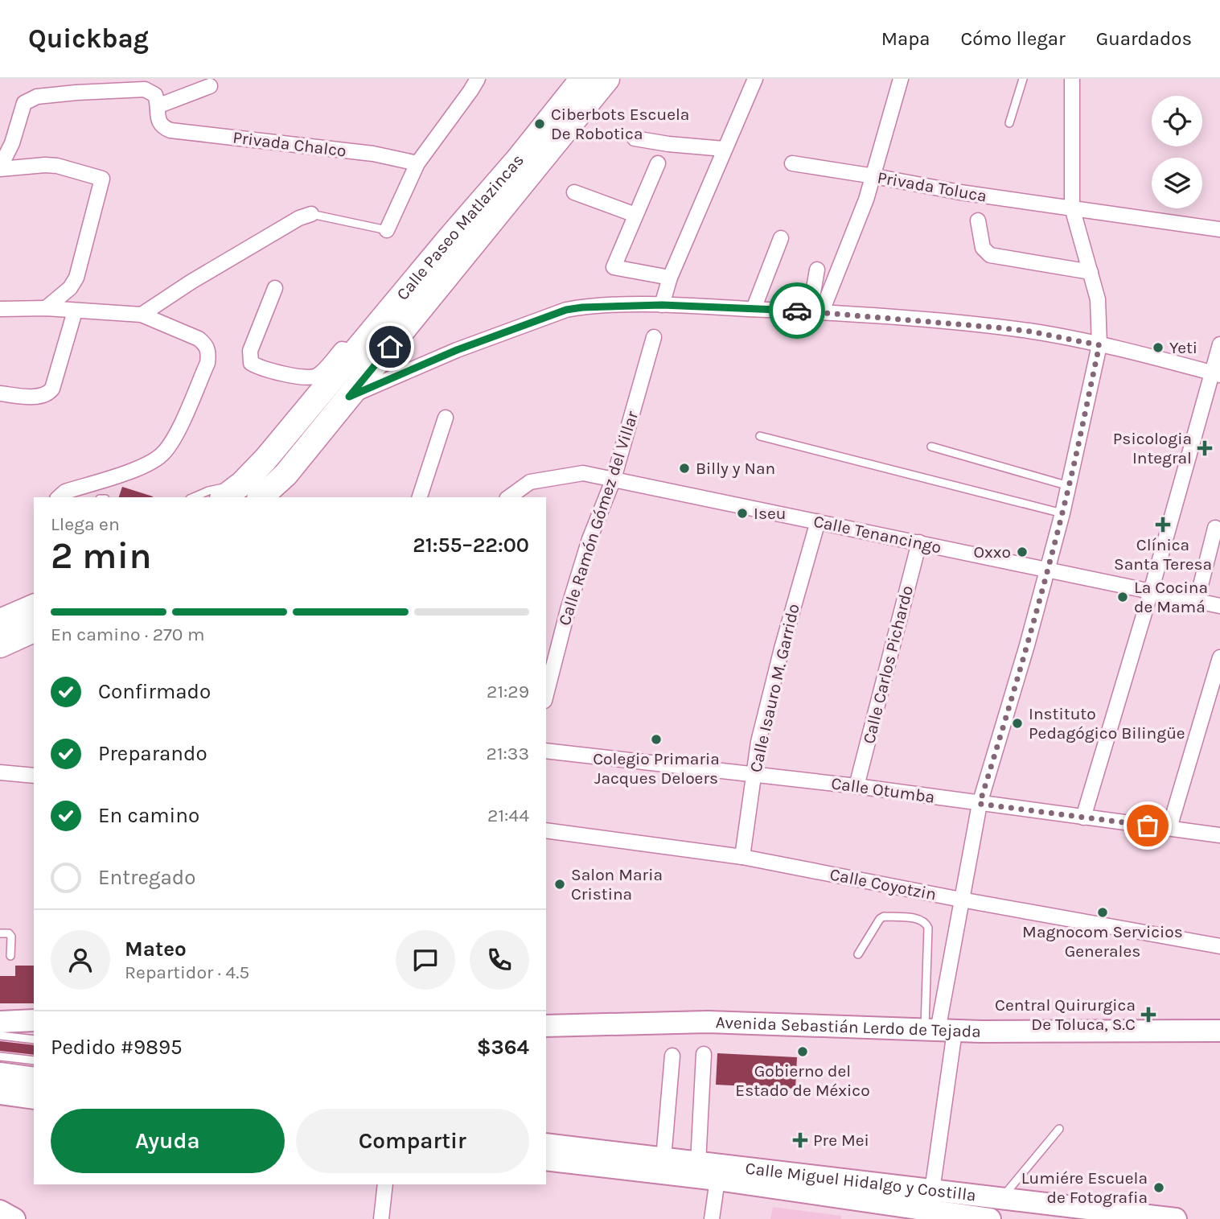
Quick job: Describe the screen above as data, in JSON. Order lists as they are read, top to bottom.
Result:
{
  "streets": {
    "highway": ["Calle Paseo Matlazincas"],
    "main road": ["Avenida Sebastián Lerdo de Tejada", "Calle Miguel Hidalgo y Costilla"],
    "street": [
      "Privada Chalco",
      "Privada Toluca",
      "Calle Ramón Gómez del Villar",
      "Calle Tenancingo",
      "Calle Carlos Pichardo",
      "Calle Isauro M. Garrido",
      "Calle Otumba",
      "Calle Coyotzin"
    ]
  },
  "crossings": [
    ["Calle Ramón Gómez del Villar", "Calle Tenancingo"],
    ["Calle Tenancingo", "Calle Carlos Pichardo"],
    ["Calle Tenancingo", "Calle Isauro M. Garrido"],
    ["Calle Carlos Pichardo", "Calle Otumba"],
    ["Calle Isauro M. Garrido", "Calle Otumba"],
    ["Calle Isauro M. Garrido", "Calle Coyotzin"]
  ],
  "places": {
    "other": [
      "Ciberbots Escuela De Robotica",
      "Yeti",
      "Billy y Nan",
      "Iseu",
      "Oxxo",
      "La Cocina de Mamá",
      "Instituto Pedagógico Bilingüe",
      "Colegio Primaria Jacques Deloers",
      "Salon Maria Cristina",
      "Magnocom Servicios Generales",
      "Gobierno del Estado de México",
      "Lumiére Escuela de Fotografia"
    ],
    "health": [
      "Psicologia Integral",
      "Clínica Santa Teresa",
      "Central Quirurgica De Toluca, S.C",
      "Pre Mei"
    ]
  },
  "page": {
    "header": "Quickbag",
    "nav": ["Mapa", "Cómo llegar", "Guardados"],
    "heading": ["2 min", "Llega en", "21:55–22:00"],
    "panel": [
      "Mateo",
      "Repartidor · 4.5",
      "Pedido #9895",
      "$364"
    ],
    "bar": "En camino · 270 m",
    "list": [
      ["Confirmado", "21:29"],
      ["Preparando", "21:33"],
      ["En camino", "21:44"],
      "Entregado"
    ],
    "buttons": ["Ayuda", "Compartir"]
  }
}
